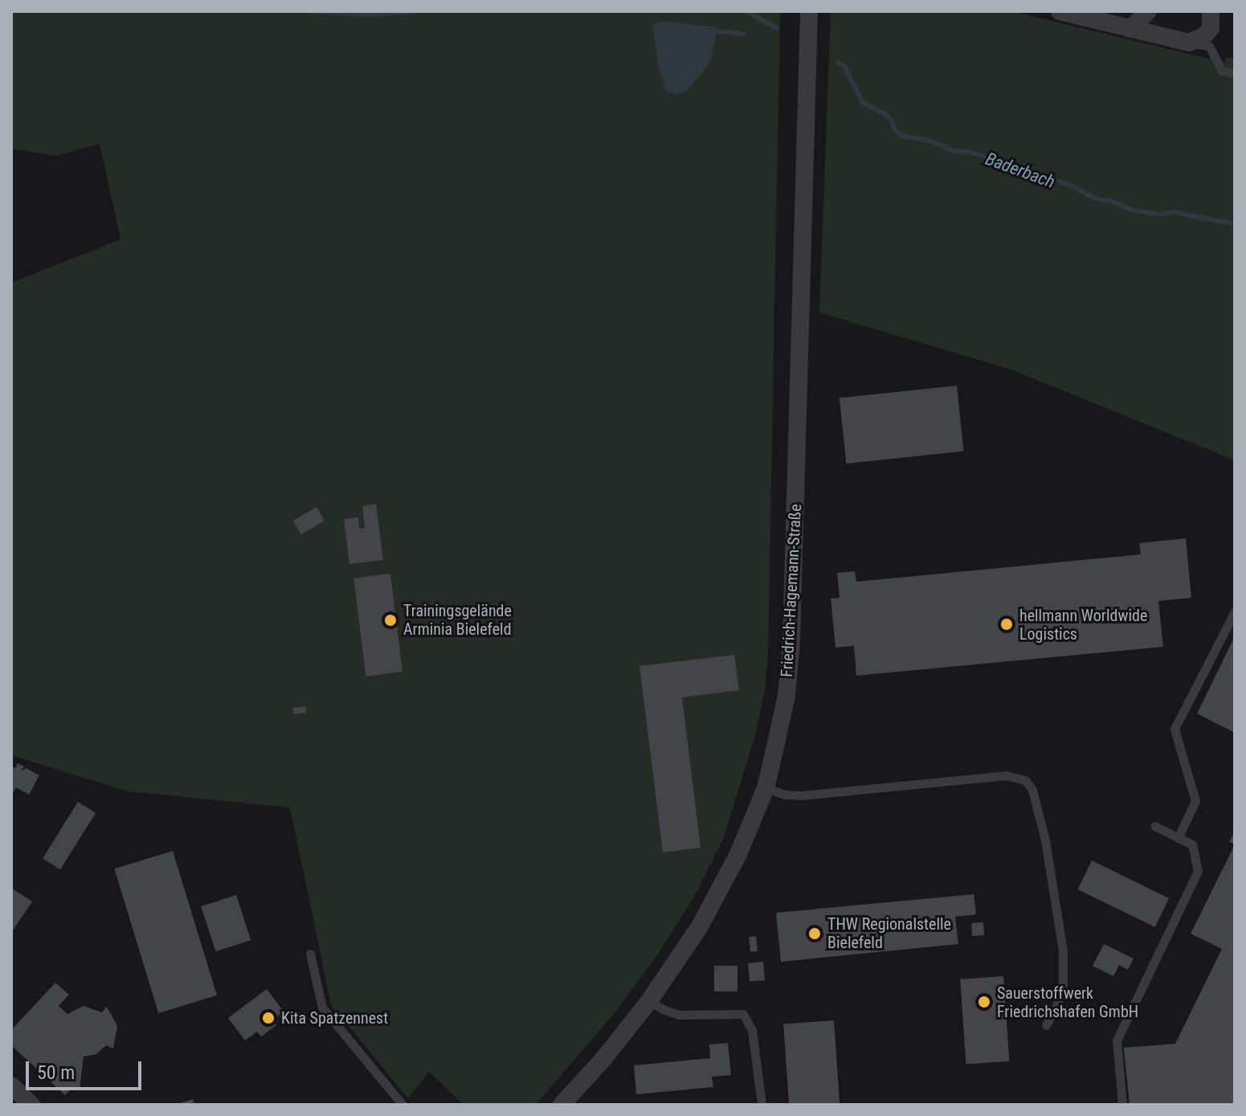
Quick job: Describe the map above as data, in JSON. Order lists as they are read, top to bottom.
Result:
{
  "streets": {
    "street": ["Friedrich-Hagemann-Straße"]
  },
  "water": ["Baderbach"],
  "places": [
    "Trainingsgelände Arminia Bielefeld",
    "hellmann Worldwide Logistics",
    "THW Regionalstelle Bielefeld",
    "Sauerstoffwerk Friedrichshafen GmbH",
    "Kita Spatzennest"
  ],
  "scale_bar": "50 m"
}
